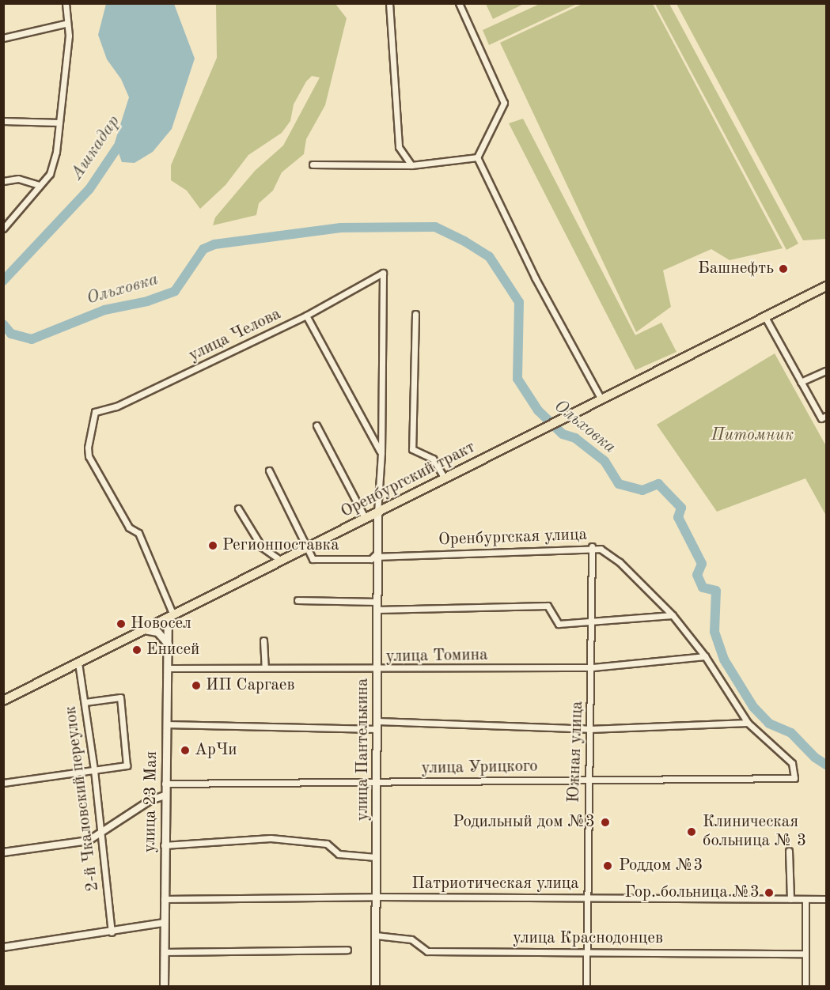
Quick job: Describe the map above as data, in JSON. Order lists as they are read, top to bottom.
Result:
{
  "streets": {
    "main road": ["Оренбургский тракт", "улица Пантелькина", "улица 23 Мая"],
    "street": [
      "улица Челова",
      "Оренбургская улица",
      "улица Томина",
      "Южная улица",
      "улица Урицкого",
      "2-й Чкаловский переулок",
      "Патриотическая улица",
      "улица Краснодонцев"
    ]
  },
  "crossings": [
    ["улица Челова", "Оренбургский тракт"],
    ["улица Челова", "улица 23 Мая"],
    ["Оренбургский тракт", "Оренбургская улица"],
    ["Оренбургский тракт", "улица Пантелькина"],
    ["Оренбургский тракт", "2-й Чкаловский переулок"],
    ["Оренбургский тракт", "улица 23 Мая"],
    ["Оренбургская улица", "улица Томина"],
    ["Оренбургская улица", "улица Пантелькина"],
    ["Оренбургская улица", "Южная улица"],
    ["Оренбургская улица", "улица Урицкого"],
    ["улица Томина", "улица Пантелькина"],
    ["улица Томина", "Южная улица"],
    ["улица Томина", "улица 23 Мая"],
    ["улица Пантелькина", "улица Урицкого"],
    ["улица Пантелькина", "Патриотическая улица"],
    ["улица Пантелькина", "улица Краснодонцев"],
    ["Южная улица", "улица Урицкого"],
    ["Южная улица", "Патриотическая улица"],
    ["Южная улица", "улица Краснодонцев"],
    ["улица Урицкого", "улица 23 Мая"],
    ["улица 23 Мая", "Патриотическая улица"]
  ],
  "water": ["Ашкадар", "Ольховка"],
  "parks": ["Питомник"],
  "places": [
    "Башнефть",
    "Регионпоставка",
    "Новосел",
    "Енисей",
    "ИП Саргаев",
    "АрЧи",
    "Родильный дом №3",
    "Клиническая больница № 3",
    "Роддом №3",
    "Гор. больница №3"
  ]
}
